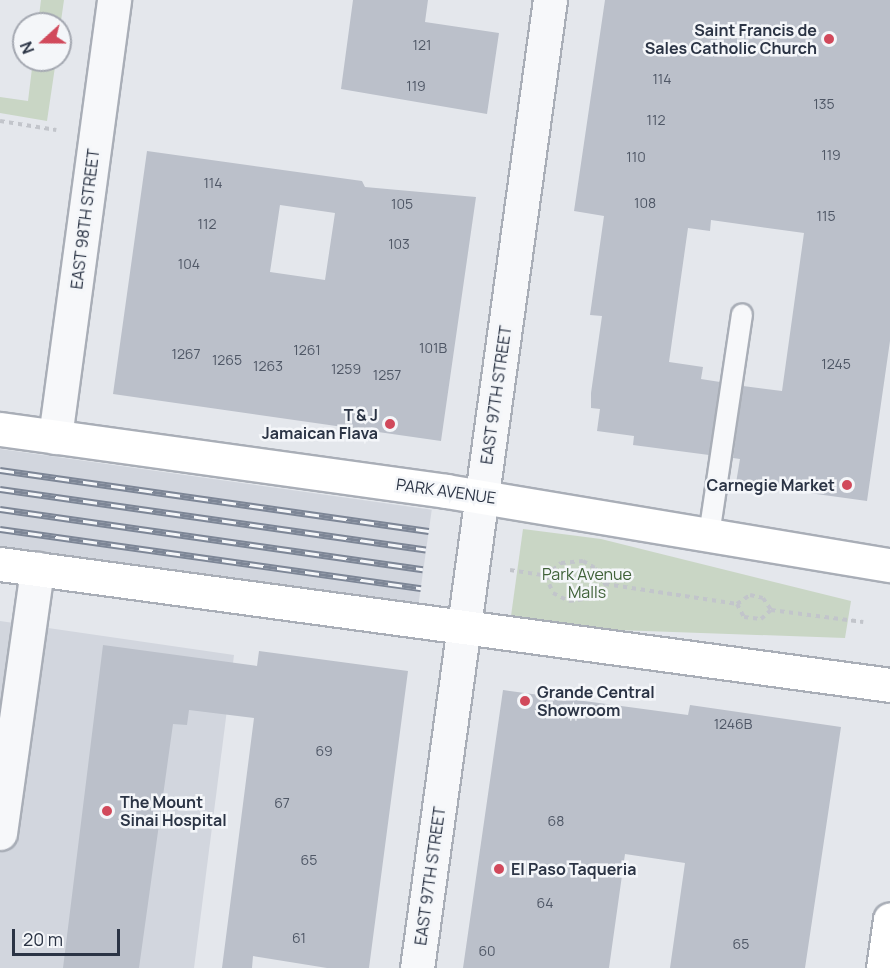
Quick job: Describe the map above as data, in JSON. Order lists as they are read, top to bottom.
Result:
{
  "streets": {
    "main road": ["PARK AVENUE"],
    "street": ["EAST 98TH STREET", "EAST 97TH STREET"]
  },
  "crossings": [
    ["EAST 98TH STREET", "PARK AVENUE"],
    ["EAST 97TH STREET", "PARK AVENUE"]
  ],
  "parks": ["Park Avenue Malls"],
  "places": [
    "Saint Francis de Sales Catholic Church",
    "T & J Jamaican Flava",
    "Carnegie Market",
    "Grande Central Showroom",
    "The Mount Sinai Hospital",
    "El Paso Taqueria"
  ],
  "house_numbers": [
    "121",
    "114",
    "119",
    "135",
    "112",
    "119",
    "110",
    "114",
    "108",
    "105",
    "115",
    "112",
    "103",
    "104",
    "101B",
    "1261",
    "1267",
    "1265",
    "1245",
    "1263",
    "1259",
    "1257",
    "1246B",
    "69",
    "67",
    "68",
    "65",
    "64",
    "61",
    "65",
    "60"
  ],
  "scale_bar": "20 m",
  "north": "left"
}
